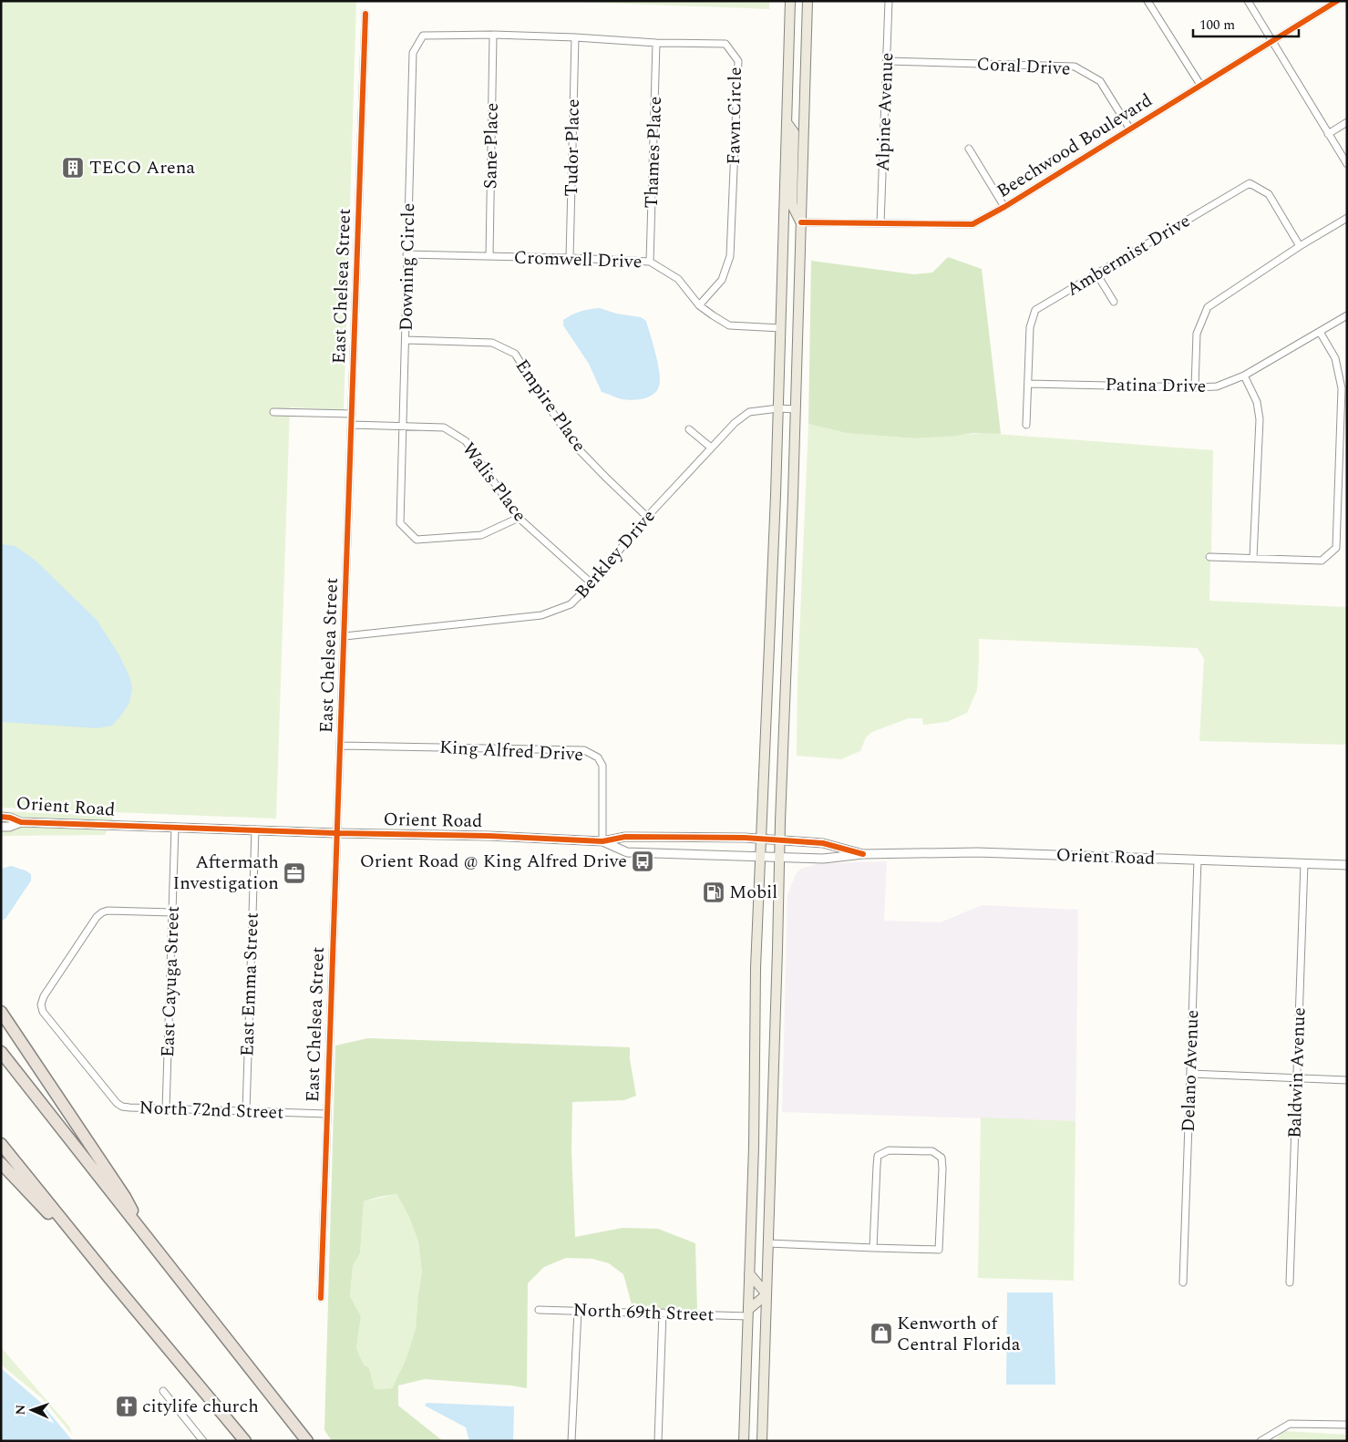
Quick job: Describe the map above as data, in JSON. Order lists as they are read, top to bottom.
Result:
{
  "streets": {
    "street": [
      "Coral Drive",
      "Alpine Avenue",
      "Fawn Circle",
      "Sane Place",
      "Beechwood Boulevard",
      "Tudor Place",
      "Thames Place",
      "Ambermist Drive",
      "Cromwell Drive",
      "Downing Circle",
      "East Chelsea Street",
      "Patina Drive",
      "Empire Place",
      "Walis Place",
      "Berkley Drive",
      "King Alfred Drive",
      "Orient Road",
      "East Cayuga Street",
      "East Emma Street",
      "Delano Avenue",
      "Baldwin Avenue",
      "North 72nd Street",
      "North 69th Street"
    ]
  },
  "crossings": [
    ["Coral Drive", "Alpine Avenue"],
    ["Coral Drive", "Beechwood Boulevard"],
    ["Alpine Avenue", "Beechwood Boulevard"],
    ["Fawn Circle", "Tudor Place"],
    ["Fawn Circle", "Thames Place"],
    ["Fawn Circle", "Cromwell Drive"],
    ["Fawn Circle", "Downing Circle"],
    ["Sane Place", "Cromwell Drive"],
    ["Sane Place", "Downing Circle"],
    ["Tudor Place", "Cromwell Drive"],
    ["Tudor Place", "Downing Circle"],
    ["Thames Place", "Cromwell Drive"],
    ["Ambermist Drive", "Patina Drive"],
    ["Cromwell Drive", "Downing Circle"],
    ["Downing Circle", "Empire Place"],
    ["Downing Circle", "Walis Place"],
    ["East Chelsea Street", "Walis Place"],
    ["East Chelsea Street", "Berkley Drive"],
    ["East Chelsea Street", "King Alfred Drive"],
    ["East Chelsea Street", "Orient Road"],
    ["East Chelsea Street", "North 72nd Street"],
    ["Empire Place", "Berkley Drive"],
    ["Walis Place", "Berkley Drive"],
    ["King Alfred Drive", "Orient Road"],
    ["Orient Road", "East Cayuga Street"],
    ["Orient Road", "East Emma Street"],
    ["Orient Road", "Delano Avenue"],
    ["Orient Road", "Baldwin Avenue"],
    ["East Cayuga Street", "North 72nd Street"],
    ["East Emma Street", "North 72nd Street"]
  ],
  "places": {
    "building": ["TECO Arena"],
    "bus stop": ["Orient Road @ King Alfred Drive"],
    "office": ["Aftermath Investigation"],
    "fuel station": ["Mobil"],
    "shop": ["Kenworth of Central Florida"],
    "church": ["citylife church"]
  },
  "scale_bar": "100 m",
  "north": "left"
}
